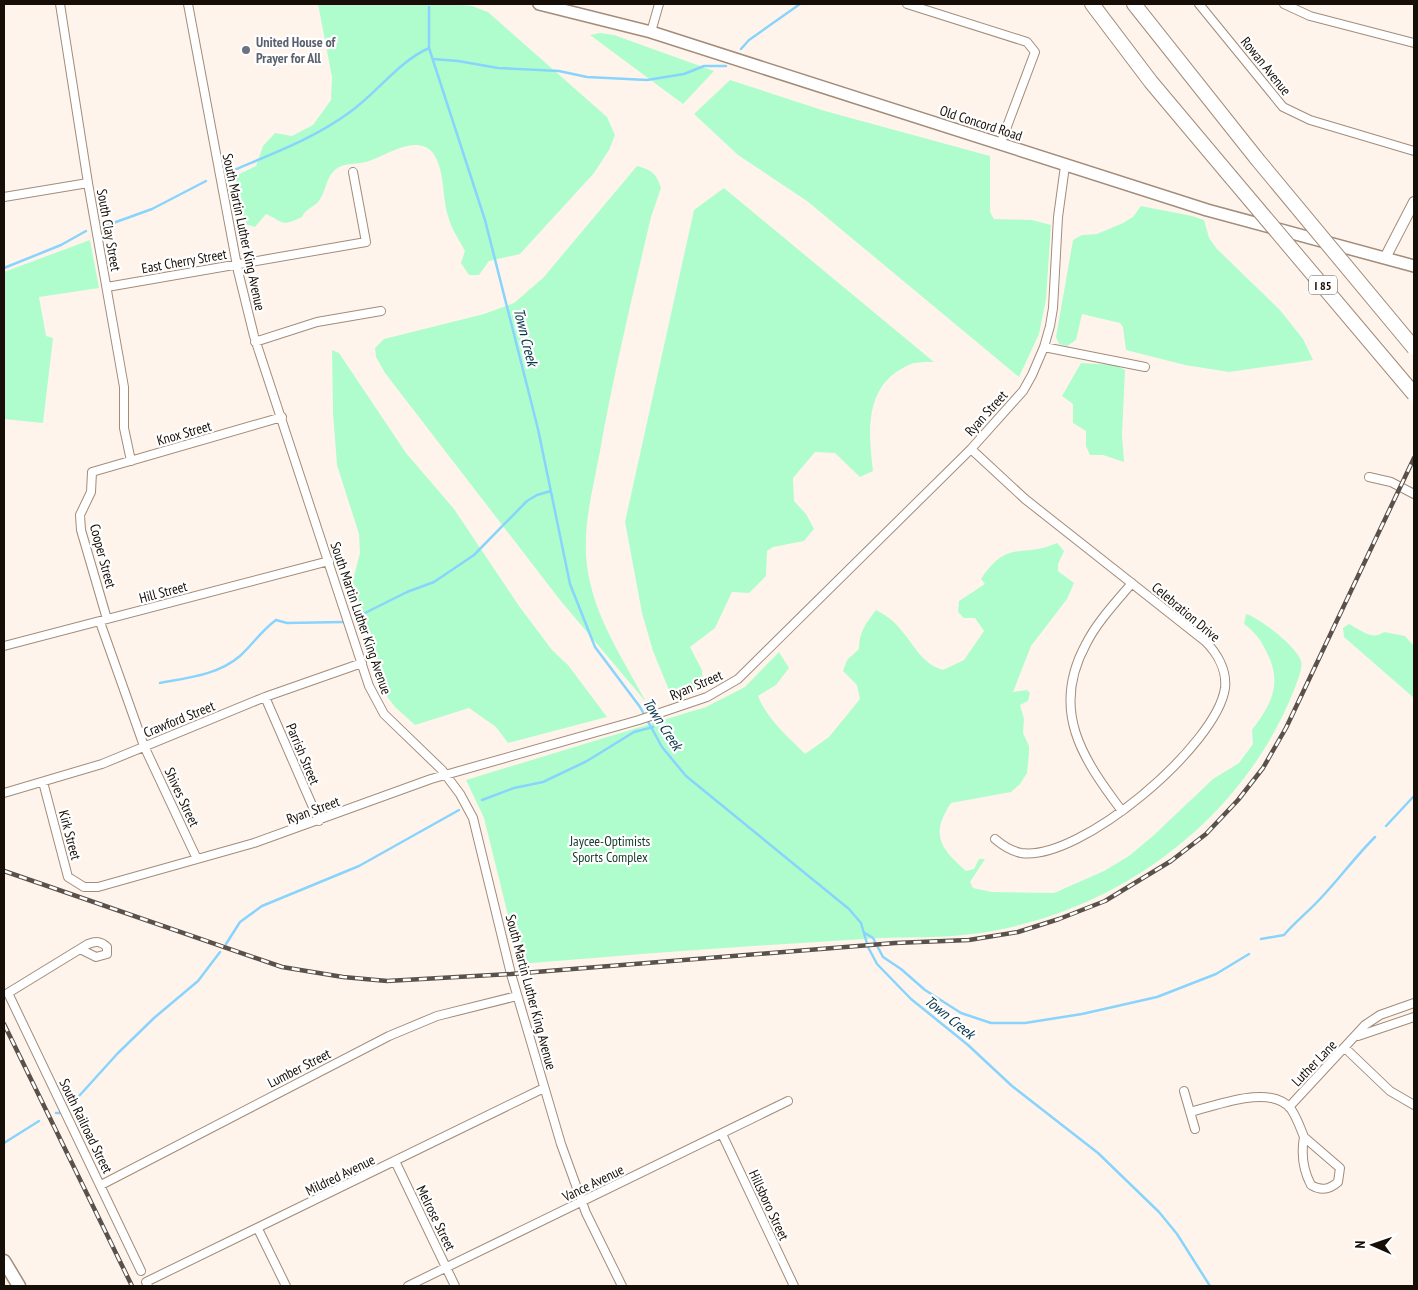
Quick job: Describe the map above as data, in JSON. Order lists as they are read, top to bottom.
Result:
{
  "streets": {
    "highway": ["I 85"],
    "main road": ["Old Concord Road"],
    "street": [
      "Rowan Avenue",
      "South Clay Street",
      "South Martin Luther King Avenue",
      "East Cherry Street",
      "Ryan Street",
      "Knox Street",
      "Cooper Street",
      "Hill Street",
      "Celebration Drive",
      "Crawford Street",
      "Parrish Street",
      "Shives Street",
      "Kirk Street",
      "Luther Lane",
      "Lumber Street",
      "South Railroad Street",
      "Mildred Avenue",
      "Vance Avenue",
      "Hillsboro Street",
      "Melrose Street"
    ]
  },
  "crossings": [
    ["Old Concord Road", "Ryan Street"],
    ["South Clay Street", "East Cherry Street"],
    ["South Clay Street", "Knox Street"],
    ["South Martin Luther King Avenue", "East Cherry Street"],
    ["South Martin Luther King Avenue", "Ryan Street"],
    ["South Martin Luther King Avenue", "Knox Street"],
    ["South Martin Luther King Avenue", "Hill Street"],
    ["South Martin Luther King Avenue", "Crawford Street"],
    ["South Martin Luther King Avenue", "Lumber Street"],
    ["South Martin Luther King Avenue", "Mildred Avenue"],
    ["South Martin Luther King Avenue", "Vance Avenue"],
    ["Ryan Street", "Celebration Drive"],
    ["Ryan Street", "Parrish Street"],
    ["Ryan Street", "Shives Street"],
    ["Ryan Street", "Kirk Street"],
    ["Knox Street", "Cooper Street"],
    ["Cooper Street", "Hill Street"],
    ["Cooper Street", "Crawford Street"],
    ["Cooper Street", "Shives Street"],
    ["Crawford Street", "Parrish Street"],
    ["Crawford Street", "Shives Street"],
    ["Crawford Street", "Kirk Street"],
    ["Lumber Street", "South Railroad Street"],
    ["Mildred Avenue", "Melrose Street"],
    ["Vance Avenue", "Hillsboro Street"],
    ["Vance Avenue", "Melrose Street"]
  ],
  "water": ["Town Creek"],
  "parks": ["Jaycee-Optimists Sports Complex"],
  "places": ["United House of Prayer for All"],
  "north": "left"
}
